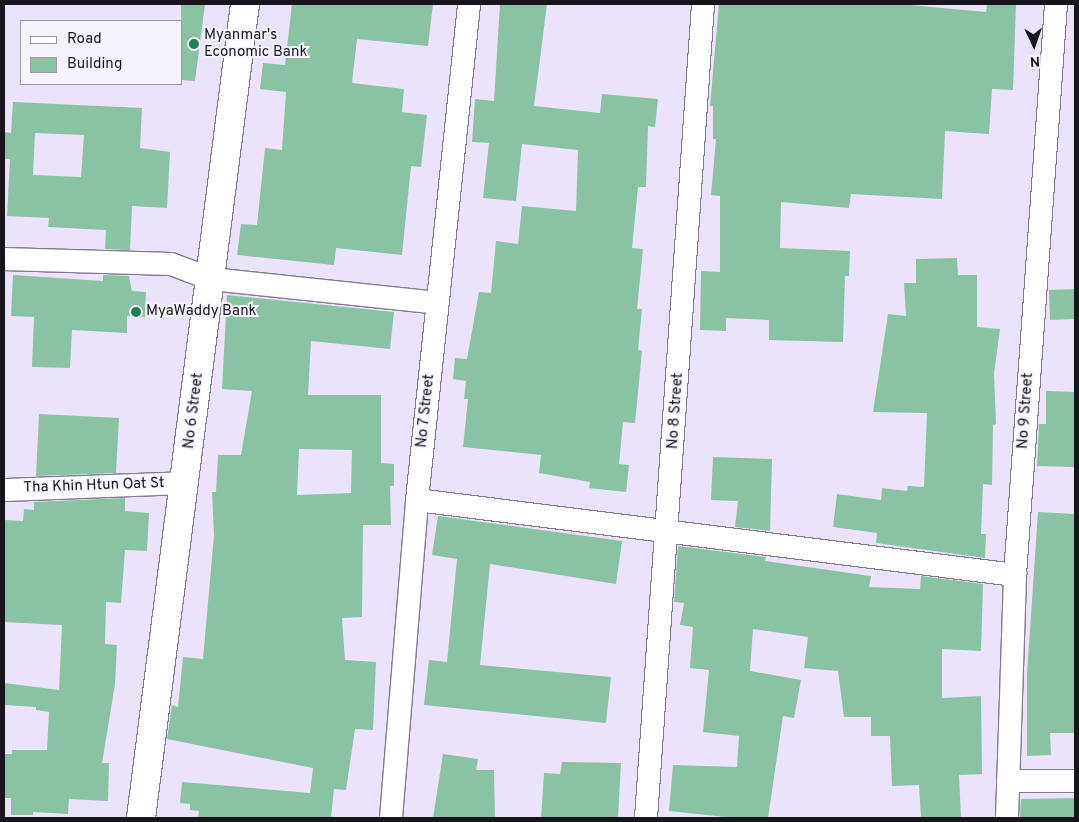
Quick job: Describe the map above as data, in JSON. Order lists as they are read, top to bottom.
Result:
{
  "streets": {
    "street": [
      "No 6 Street",
      "No 7 Street",
      "No 8 Street",
      "No 9 Street",
      "Tha Khin Htun Oat St"
    ]
  },
  "crossings": [
    ["No 6 Street", "Tha Khin Htun Oat St"]
  ],
  "places": ["Myanmar's Economic Bank", "MyaWaddy Bank"],
  "legend": ["Road", "Building"],
  "north": "bottom"
}
